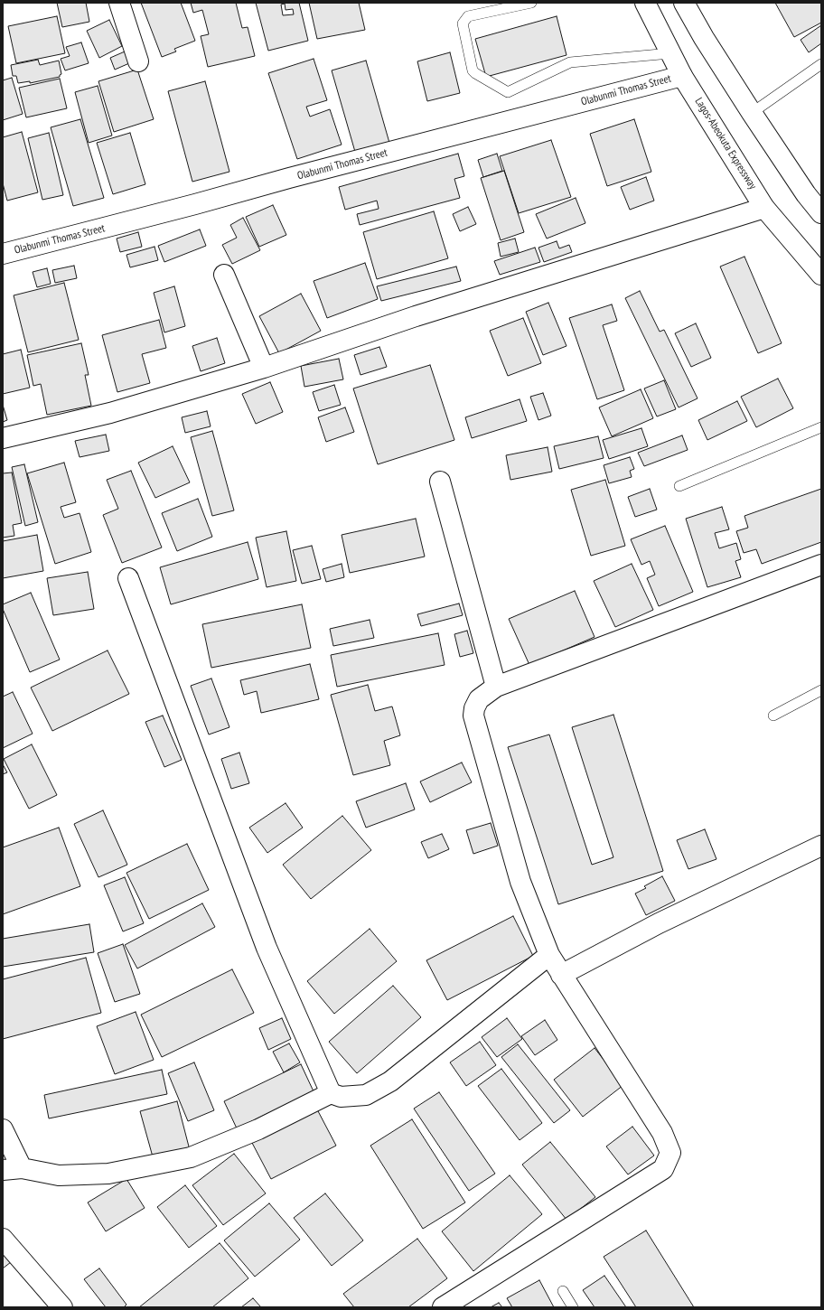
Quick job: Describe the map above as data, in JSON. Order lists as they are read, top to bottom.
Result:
{
  "streets": {
    "main road": ["Olabunmi Thomas Street", "Lagos-Abeokuta Expressway"]
  },
  "crossings": [
    ["Olabunmi Thomas Street", "Lagos-Abeokuta Expressway"]
  ]
}
